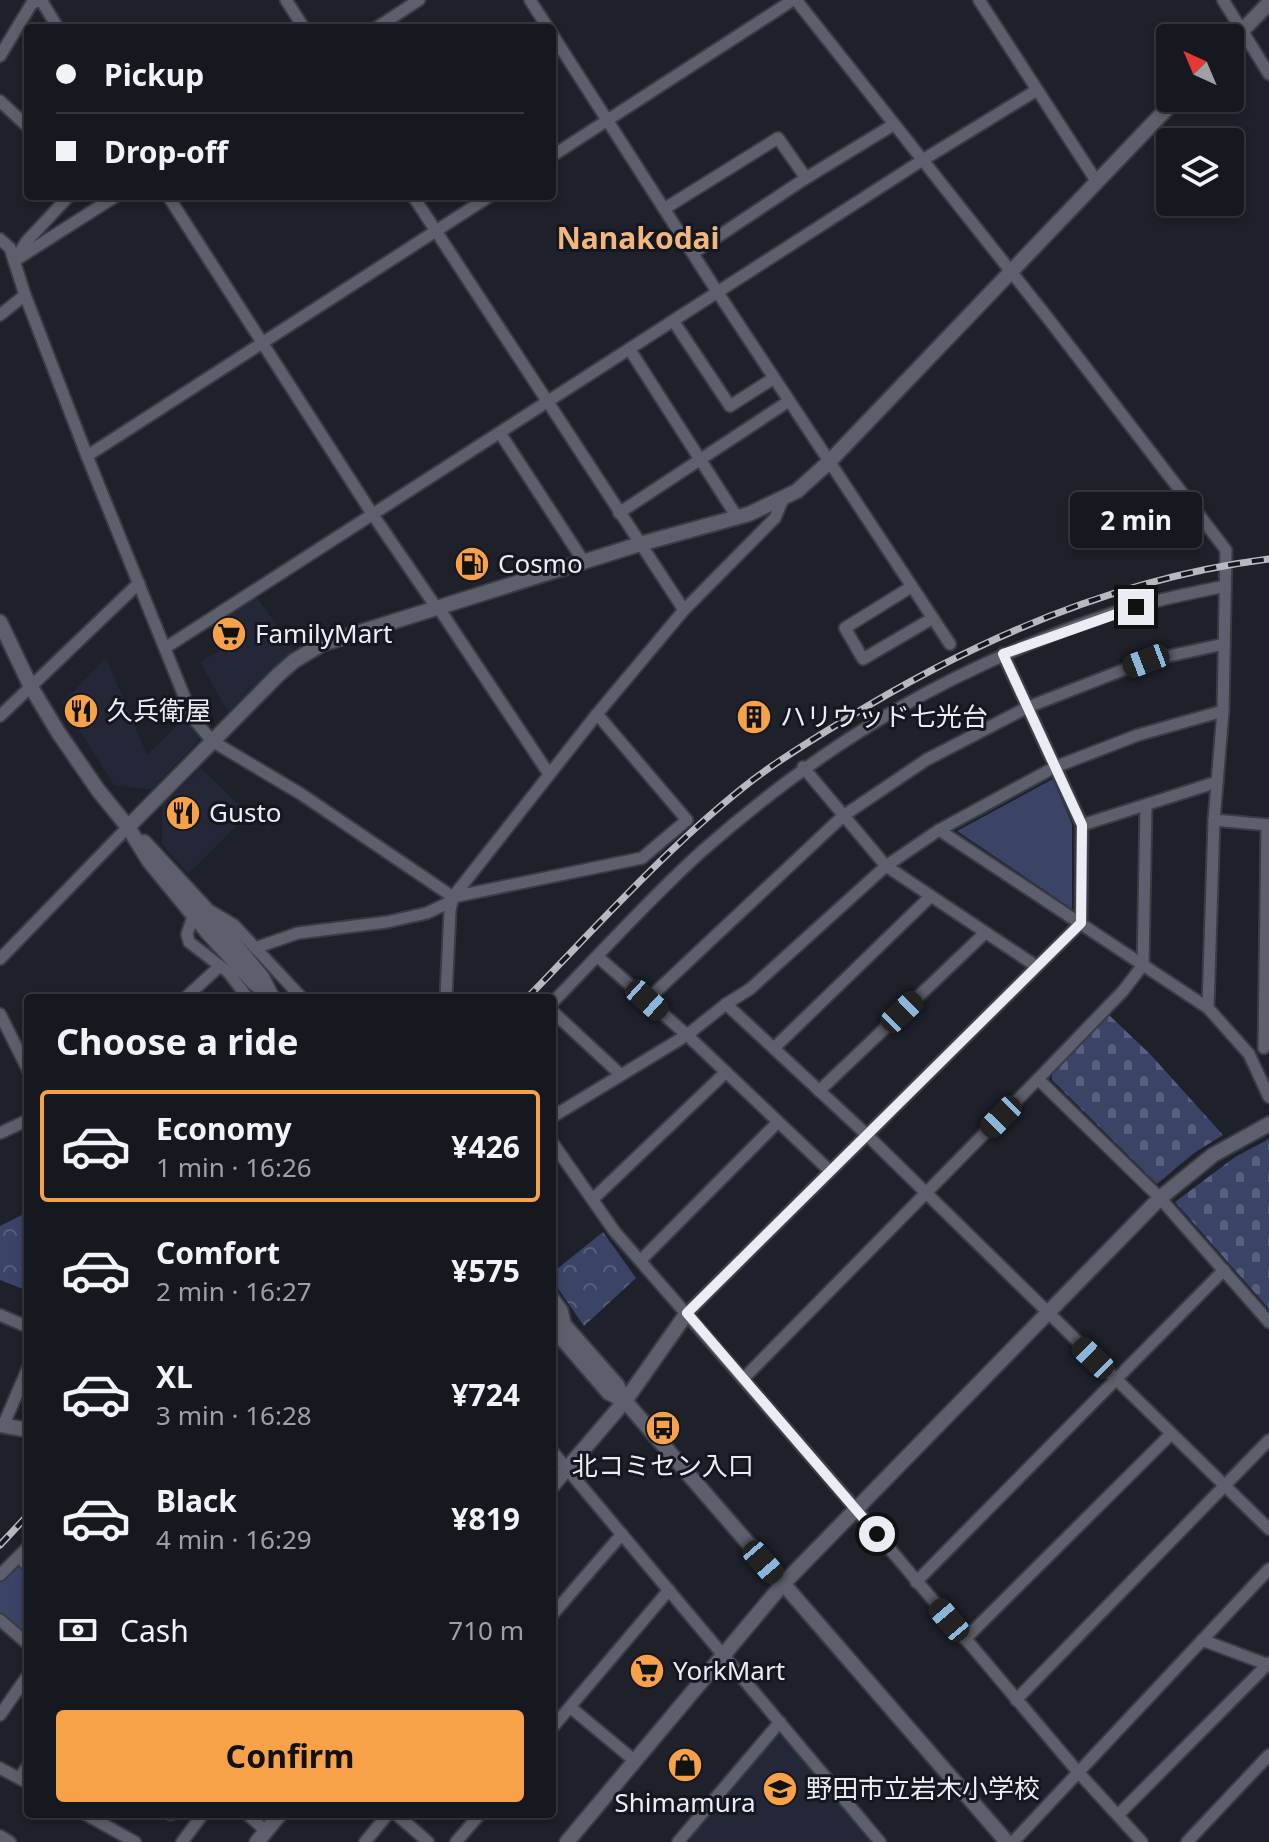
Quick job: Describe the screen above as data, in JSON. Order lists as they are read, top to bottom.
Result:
{
  "districts": ["Nanakodai"],
  "places": {
    "fuel station": ["Cosmo"],
    "supermarket": ["FamilyMart", "YorkMart"],
    "restaurant": ["久兵衛屋", "Gusto"],
    "building": ["ハリウッド七光台"],
    "bus stop": ["北コミセン入口"],
    "shop": ["Shimamura"],
    "school or university": ["野田市立岩木小学校"]
  },
  "north": "top left",
  "page": {
    "banner": ["Pickup", "Drop-off"],
    "bubble": "2 min",
    "heading": "Choose a ride",
    "list": [
      {
        "name": "Economy",
        "note": "1 min · 16:26",
        "value": "¥426"
      },
      {
        "name": "Comfort",
        "note": "2 min · 16:27",
        "value": "¥575"
      },
      {
        "name": "XL",
        "note": "3 min · 16:28",
        "value": "¥724"
      },
      {
        "name": "Black",
        "note": "4 min · 16:29",
        "value": "¥819"
      }
    ],
    "pay": ["Cash", "710 m"],
    "buttons": "Confirm"
  }
}
